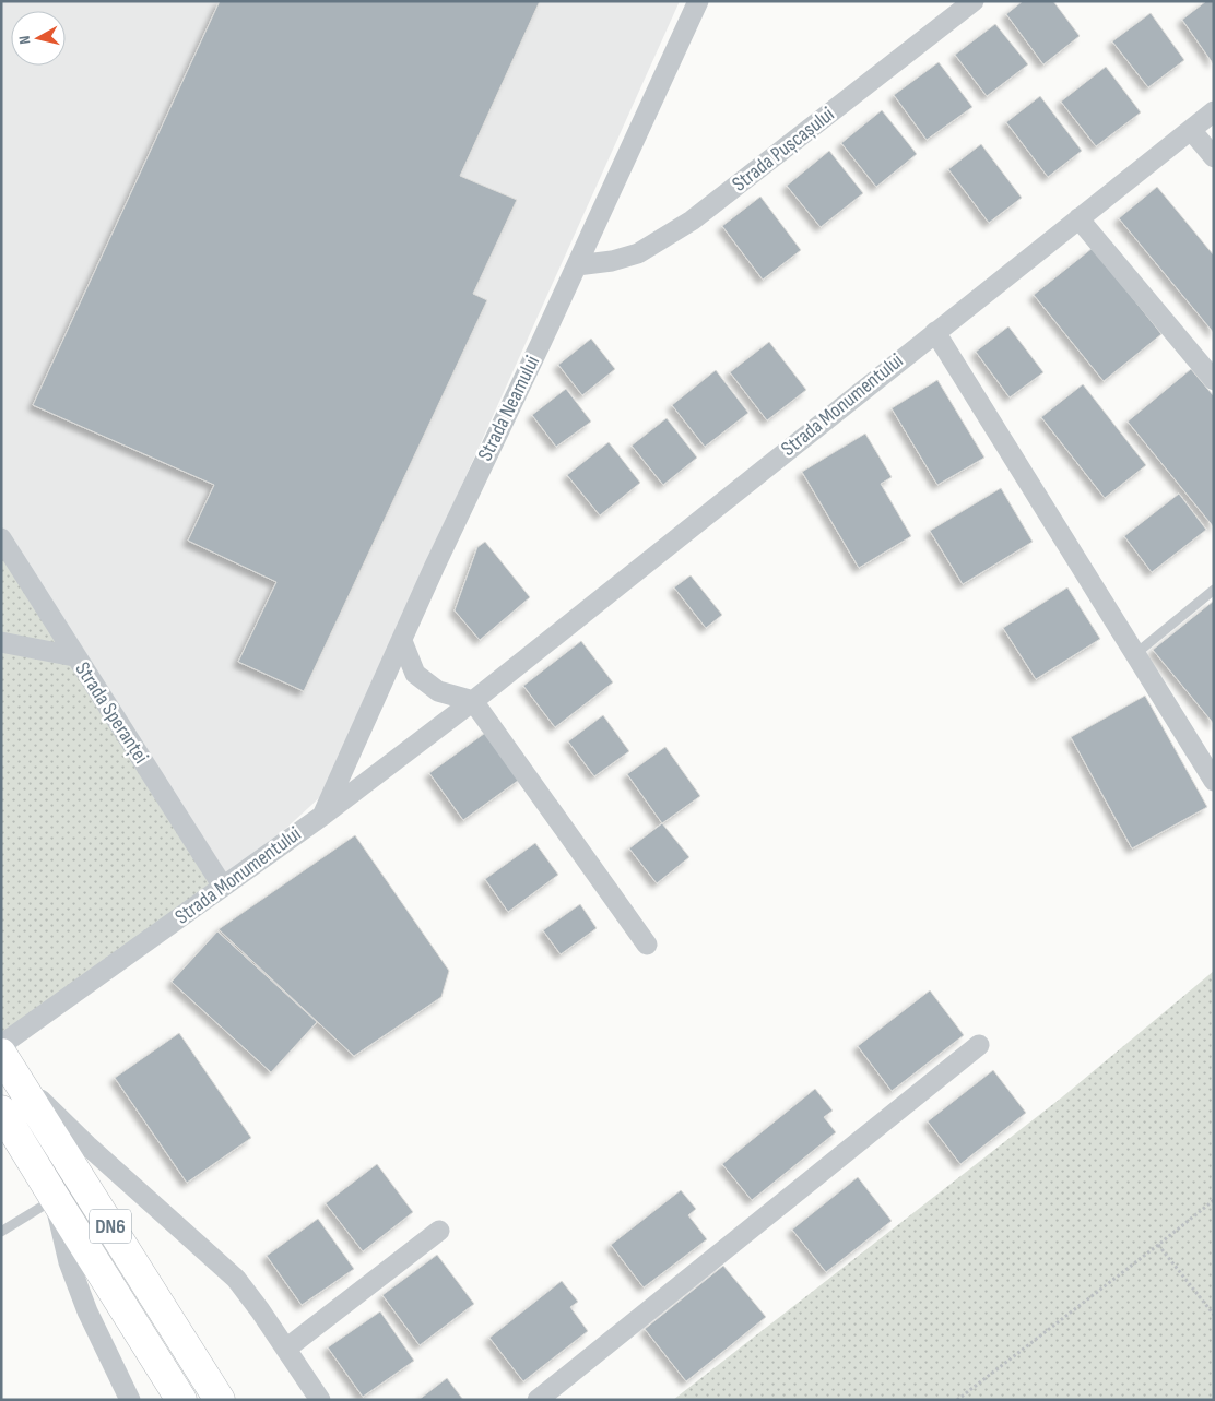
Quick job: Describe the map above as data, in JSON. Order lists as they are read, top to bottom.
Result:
{
  "streets": {
    "main road": ["DN6"],
    "street": [
      "Strada Pușcașului",
      "Strada Monumentului",
      "Strada Neamului",
      "Strada Speranței"
    ]
  },
  "crossings": [
    ["Strada Pușcașului", "Strada Neamului"],
    ["Strada Monumentului", "Strada Neamului"],
    ["Strada Monumentului", "Strada Speranței"]
  ],
  "north": "left"
}
